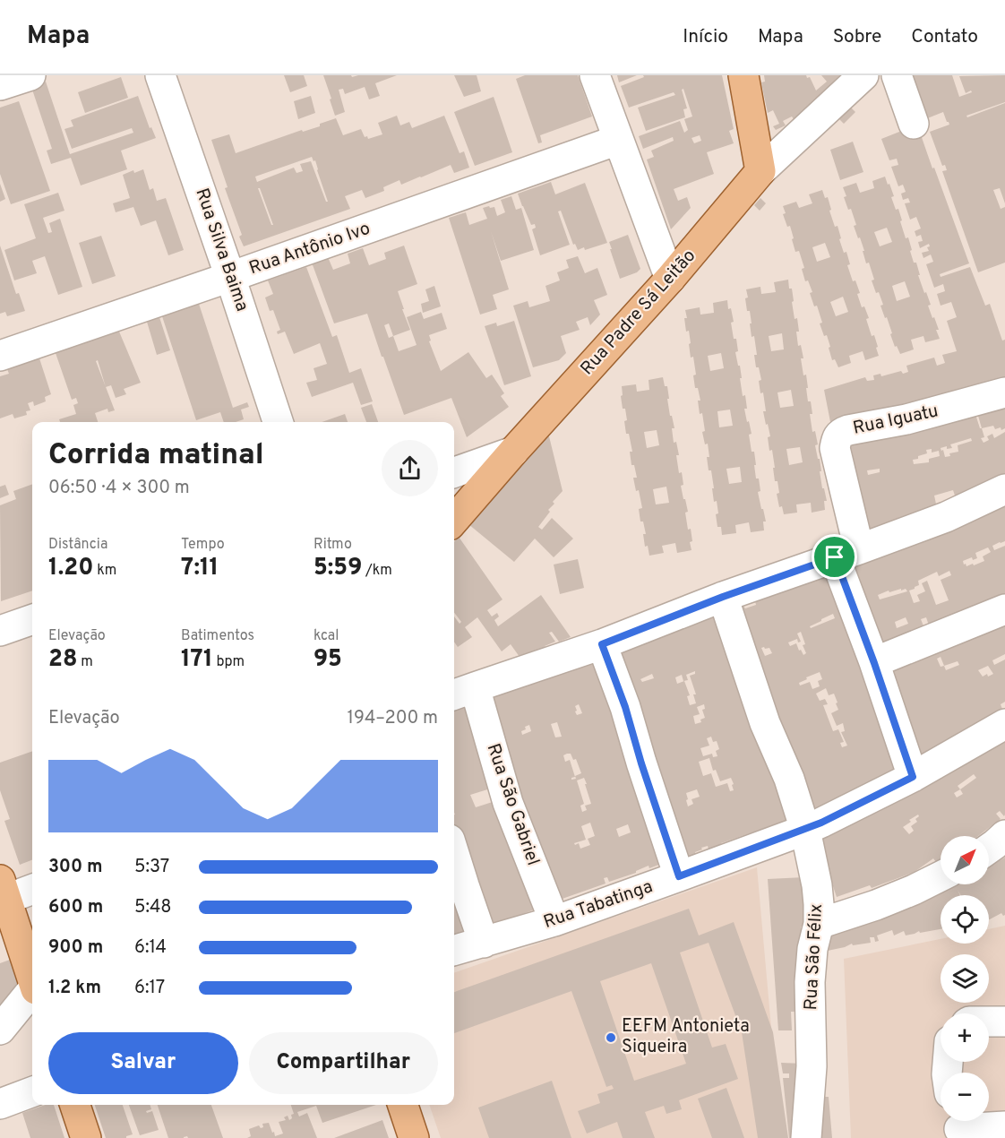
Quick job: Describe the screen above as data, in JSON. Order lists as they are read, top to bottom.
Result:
{
  "streets": {
    "main road": ["Rua Padre Sá Leitão"],
    "street": [
      "Rua Antônio Ivo",
      "Rua Silva Baima",
      "Rua Iguatu",
      "Rua São Gabriel",
      "Rua Tabatinga",
      "Rua São Félix"
    ]
  },
  "crossings": [
    ["Rua Antônio Ivo", "Rua Silva Baima"],
    ["Rua São Gabriel", "Rua Tabatinga"],
    ["Rua Tabatinga", "Rua São Félix"]
  ],
  "places": ["EEFM Antonieta Siqueira"],
  "north": "top right",
  "page": {
    "header": "Mapa",
    "nav": [
      "Início",
      "Mapa",
      "Sobre",
      "Contato"
    ],
    "heading": ["Corrida matinal", "06:50 · 4 × 300 m"],
    "stats": [
      ["Distância", "1.20 km"],
      ["Tempo", "7:11"],
      ["Ritmo", "5:59 /km"],
      ["Elevação", "28 m"],
      ["Batimentos", "171 bpm"],
      ["kcal", "95"]
    ],
    "chart": ["Elevação", "194–200 m"],
    "map_buttons": ["+", "−"],
    "list": [
      {
        "name": "300 m",
        "note": "5:37"
      },
      {
        "name": "600 m",
        "note": "5:48"
      },
      {
        "name": "900 m",
        "note": "6:14"
      },
      {
        "name": "1.2 km",
        "note": "6:17"
      }
    ],
    "buttons": ["Salvar", "Compartilhar"]
  }
}
